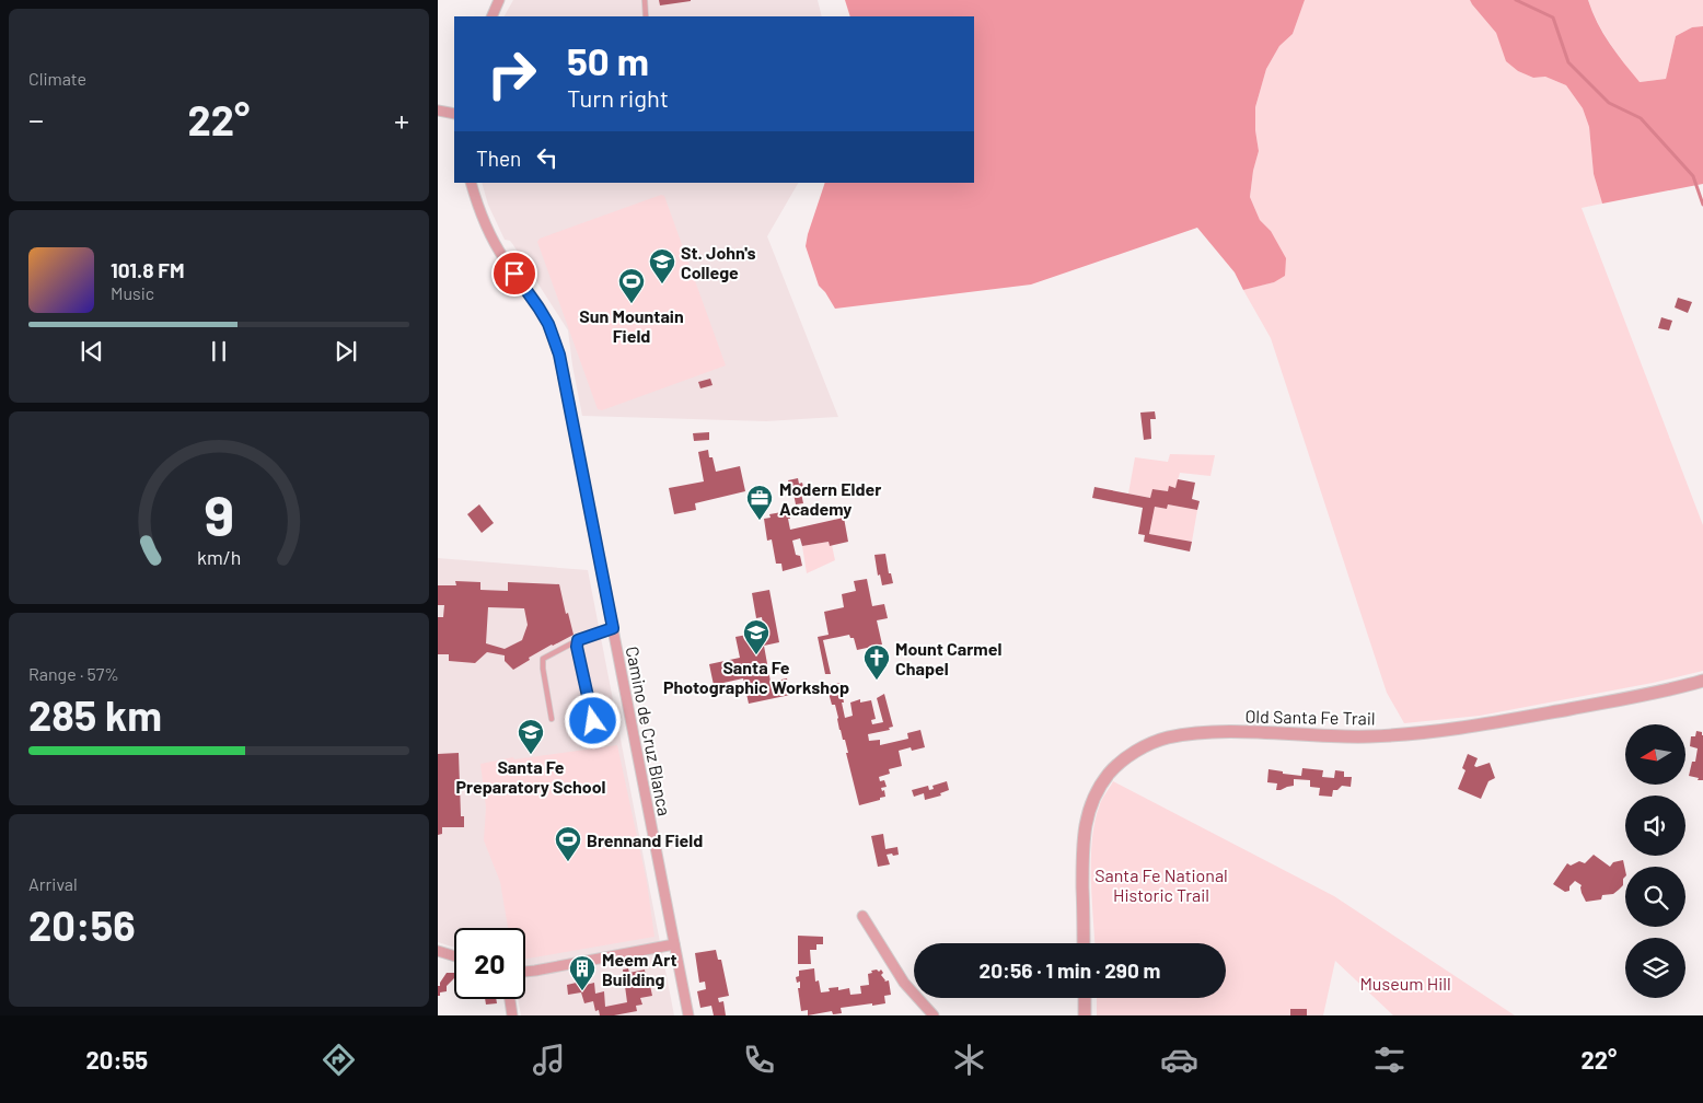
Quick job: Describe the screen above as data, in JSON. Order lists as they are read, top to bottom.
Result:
{
  "streets": {
    "street": ["Old Santa Fe Trail", "Camino de Cruz Blanca"]
  },
  "parks": ["Santa Fe National Historic Trail", "Museum Hill"],
  "places": {
    "school or university": ["St. John's College", "Santa Fe Photographic Workshop", "Santa Fe Preparatory School"],
    "sports": ["Sun Mountain Field", "Brennand Field"],
    "office": ["Modern Elder Academy"],
    "church": ["Mount Carmel Chapel"],
    "building": ["Meem Art Building"]
  },
  "north": "left",
  "page": {
    "tile": [
      "Climate",
      ["Range · 57%", "285 km"],
      ["Arrival", "20:56"]
    ],
    "turn": ["50 m", "Turn right"],
    "heat": ["−", "22°", "+"],
    "then": "Then",
    "song": ["101.8 FM", "Music"],
    "limit": "20",
    "trip": "20:56 · 1 min · 290 m",
    "tabs": ["20:55", "22°"],
    "gauge": ["9", "km/h"]
  }
}
